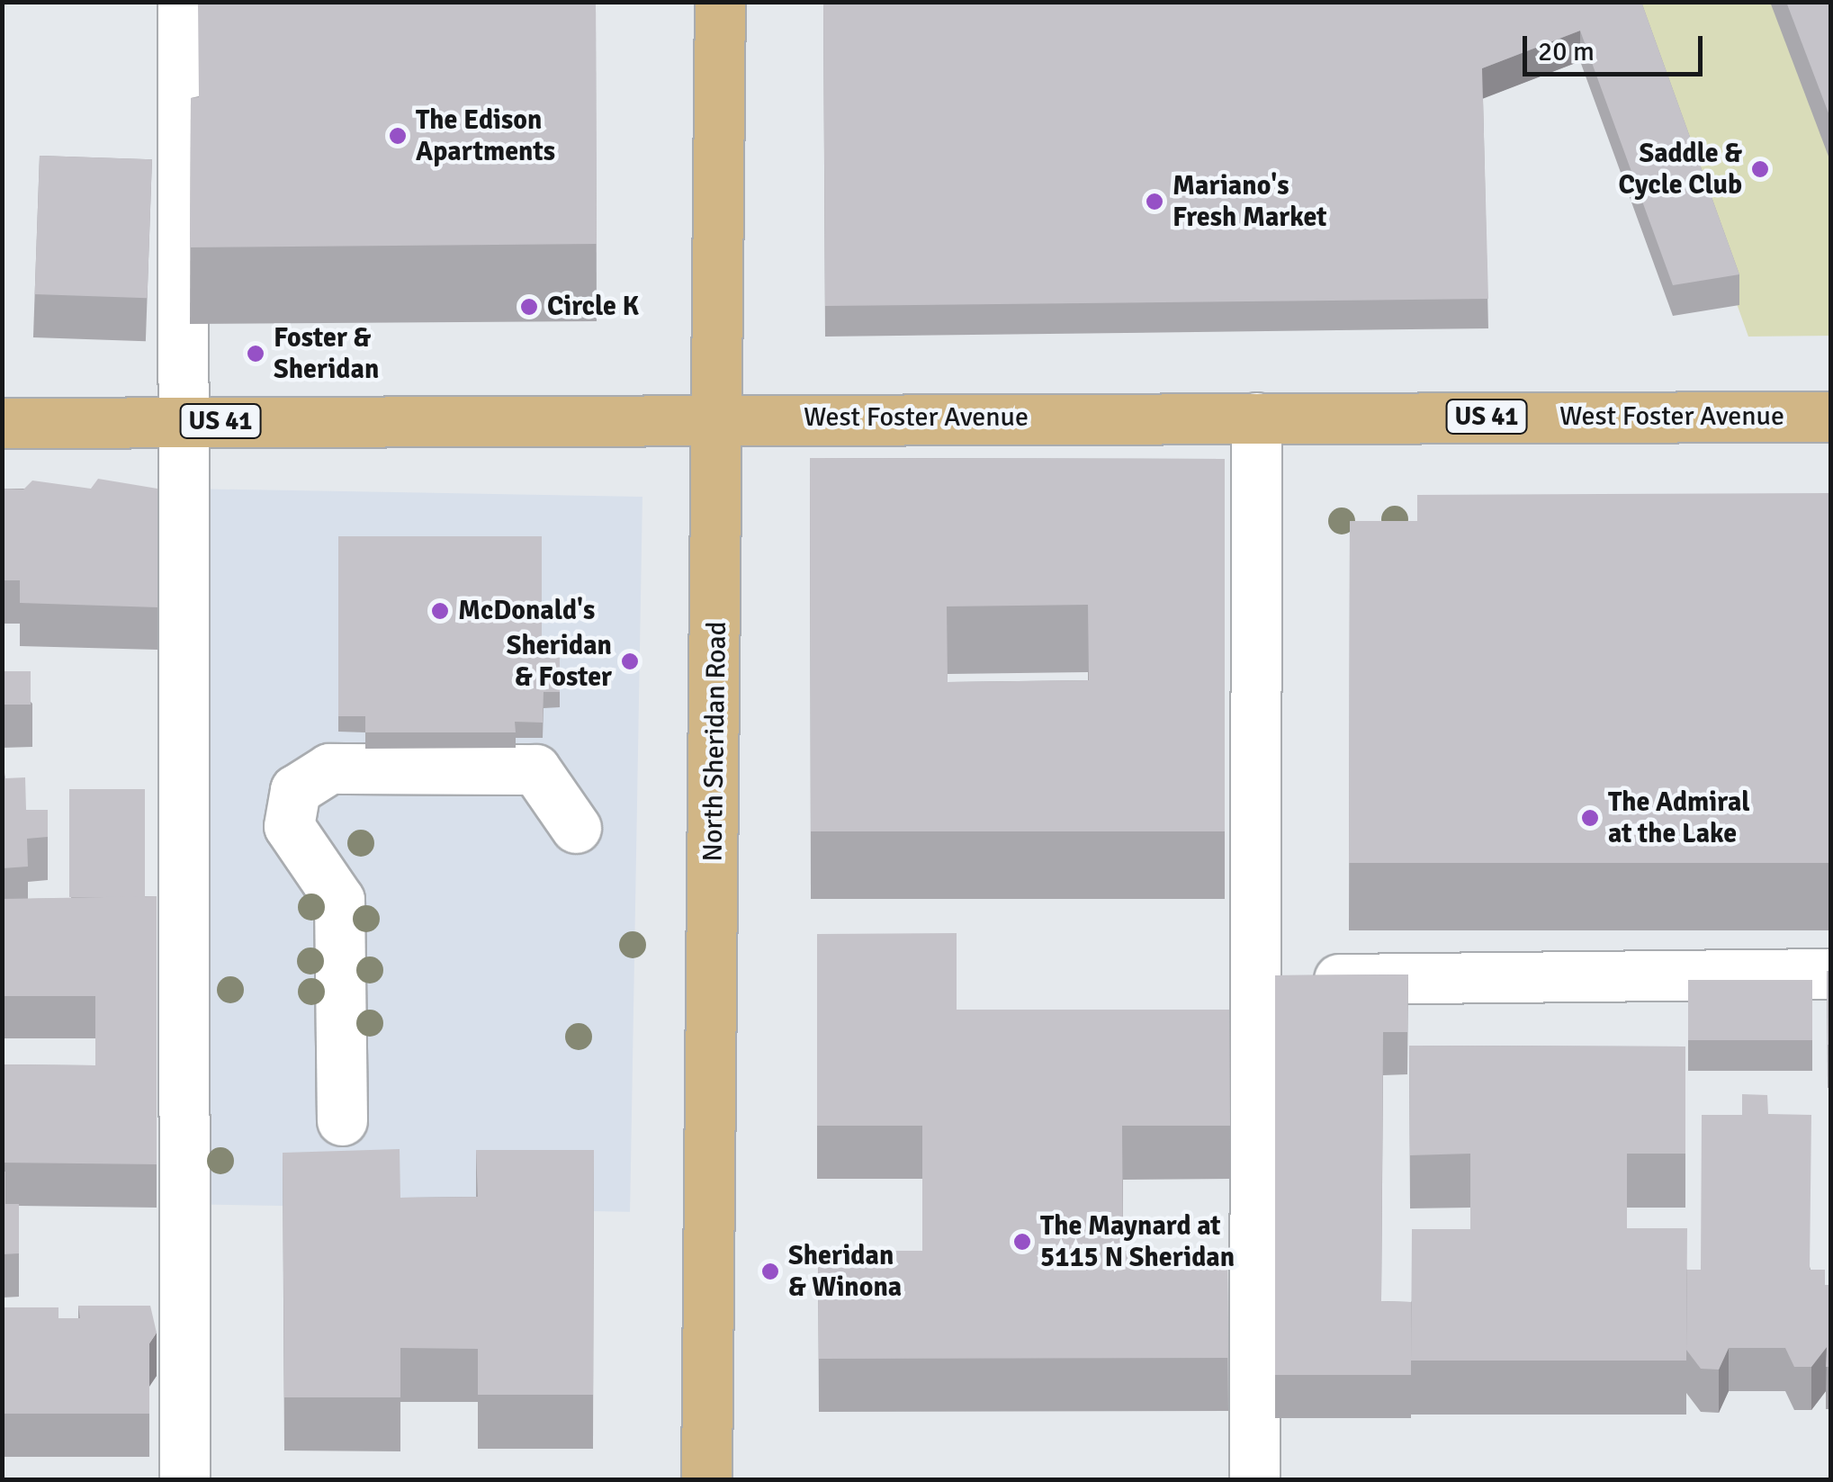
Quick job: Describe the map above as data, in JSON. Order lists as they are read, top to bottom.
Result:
{
  "streets": {
    "main road": ["US 41", "West Foster Avenue", "North Sheridan Road"]
  },
  "crossings": [
    ["West Foster Avenue", "North Sheridan Road"]
  ],
  "places": [
    "The Edison Apartments",
    "Saddle & Cycle Club",
    "Mariano's Fresh Market",
    "Circle K",
    "Foster & Sheridan",
    "McDonald's",
    "Sheridan & Foster",
    "The Admiral at the Lake",
    "The Maynard at 5115 N Sheridan",
    "Sheridan & Winona"
  ],
  "scale_bar": "20 m"
}
